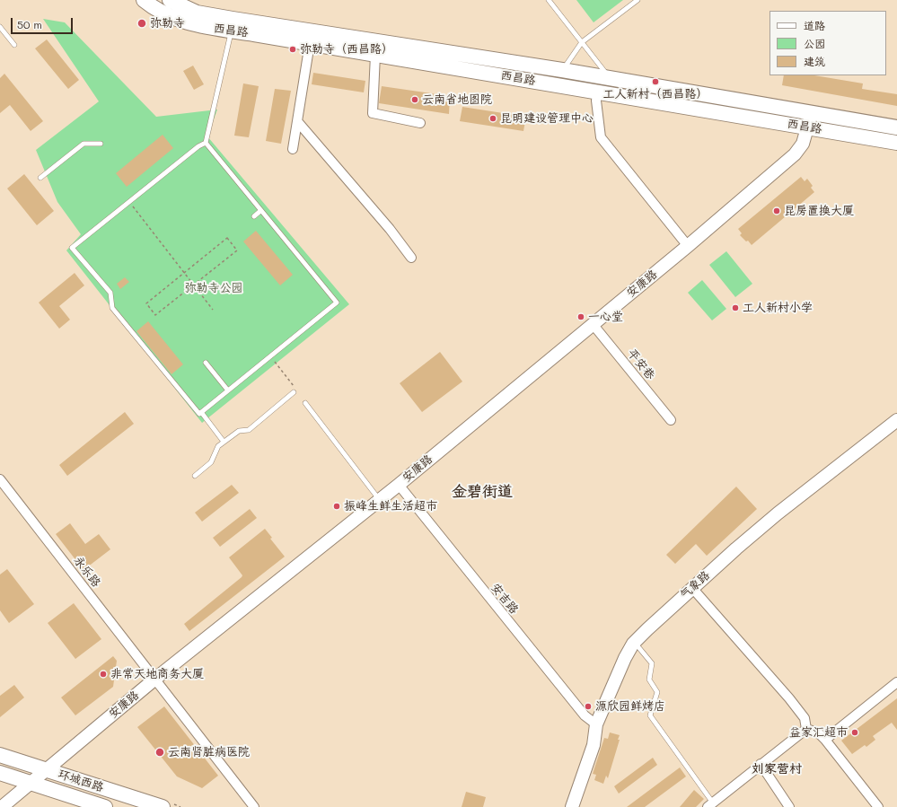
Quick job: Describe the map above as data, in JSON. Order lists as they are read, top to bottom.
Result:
{
  "streets": {
    "main road": ["西昌路", "环城西路"],
    "street": [
      "安康路",
      "平安巷",
      "永乐路",
      "气象路",
      "安吉路"
    ]
  },
  "crossings": [
    ["西昌路", "安康路"],
    ["安康路", "平安巷"],
    ["安康路", "永乐路"],
    ["安康路", "安吉路"],
    ["安康路", "环城西路"],
    ["气象路", "安吉路"]
  ],
  "districts": ["金碧街道", "刘家营村"],
  "parks": ["弥勒寺公园"],
  "places": [
    "弥勒寺",
    "弥勒寺（西昌路）",
    "工人新村（西昌路）",
    "云南省地图院",
    "昆明建设管理中心",
    "昆房置换大厦",
    "工人新村小学",
    "一心堂",
    "振峰生鲜生活超市",
    "非常天地商务大厦",
    "源欣园鲜烤店",
    "益家汇超市",
    "云南肾脏病医院"
  ],
  "legend": ["道路", "公园", "建筑"],
  "scale_bar": "50 m"
}
